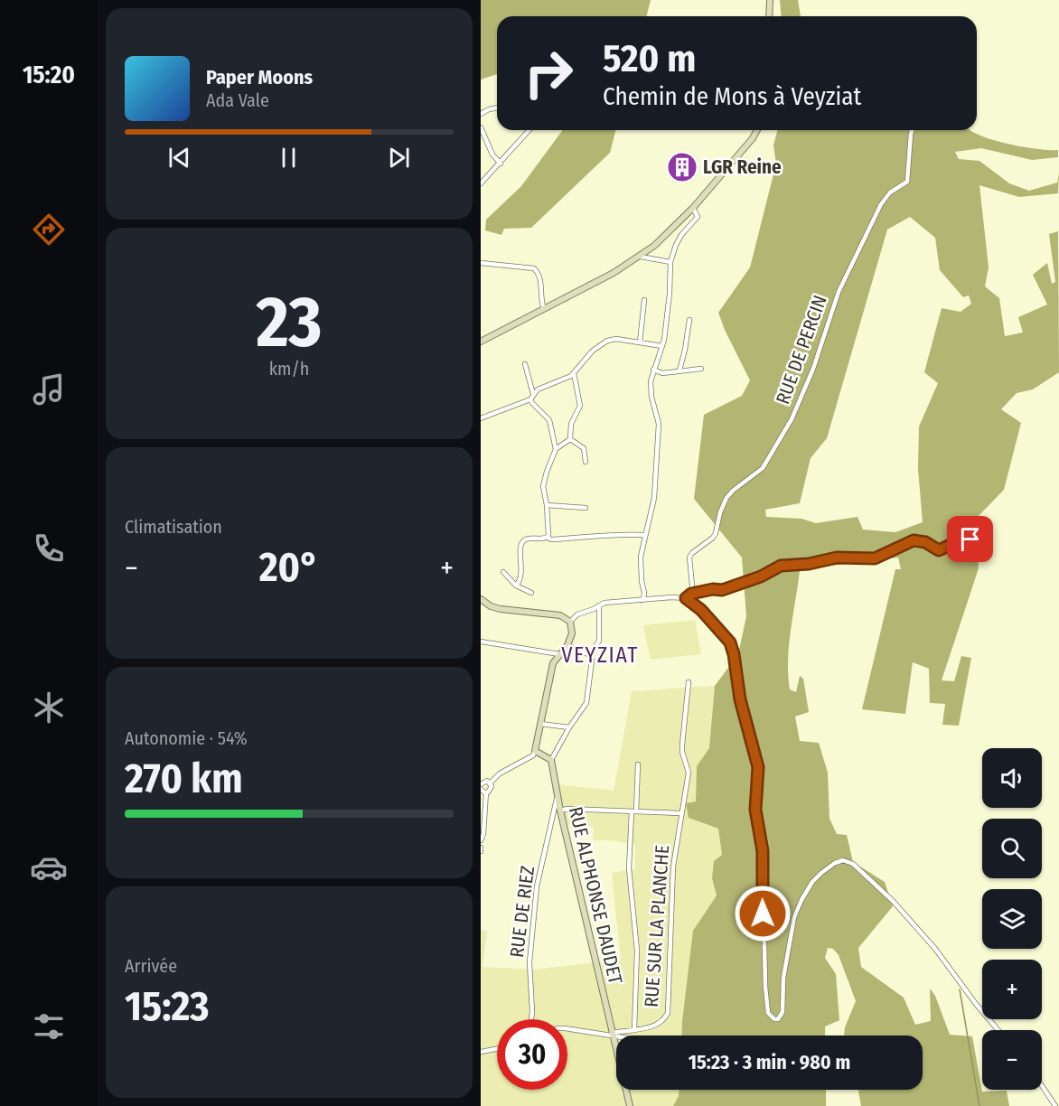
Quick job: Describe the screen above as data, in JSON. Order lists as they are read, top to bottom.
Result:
{
  "streets": {
    "street": [
      "RUE DE PERCIN",
      "RUE ALPHONSE DAUDET",
      "RUE DE RIEZ",
      "RUE SUR LA PLANCHE"
    ]
  },
  "crossings": [
    ["RUE ALPHONSE DAUDET", "RUE DE RIEZ"],
    ["RUE ALPHONSE DAUDET", "RUE SUR LA PLANCHE"]
  ],
  "districts": ["VEYZIAT"],
  "places": {
    "building": ["LGR Reine"]
  },
  "page": {
    "tabs": "15:20",
    "turn": ["520 m", "Chemin de Mons à Veyziat"],
    "song": ["Paper Moons", "Ada Vale"],
    "tile": [
      ["23", "km/h"],
      "Climatisation",
      ["Autonomie · 54%", "270 km"],
      ["Arrivée", "15:23"]
    ],
    "heat": ["−", "20°", "+"],
    "map_buttons": ["+", "−"],
    "limit": "30",
    "trip": "15:23 · 3 min · 980 m"
  }
}
